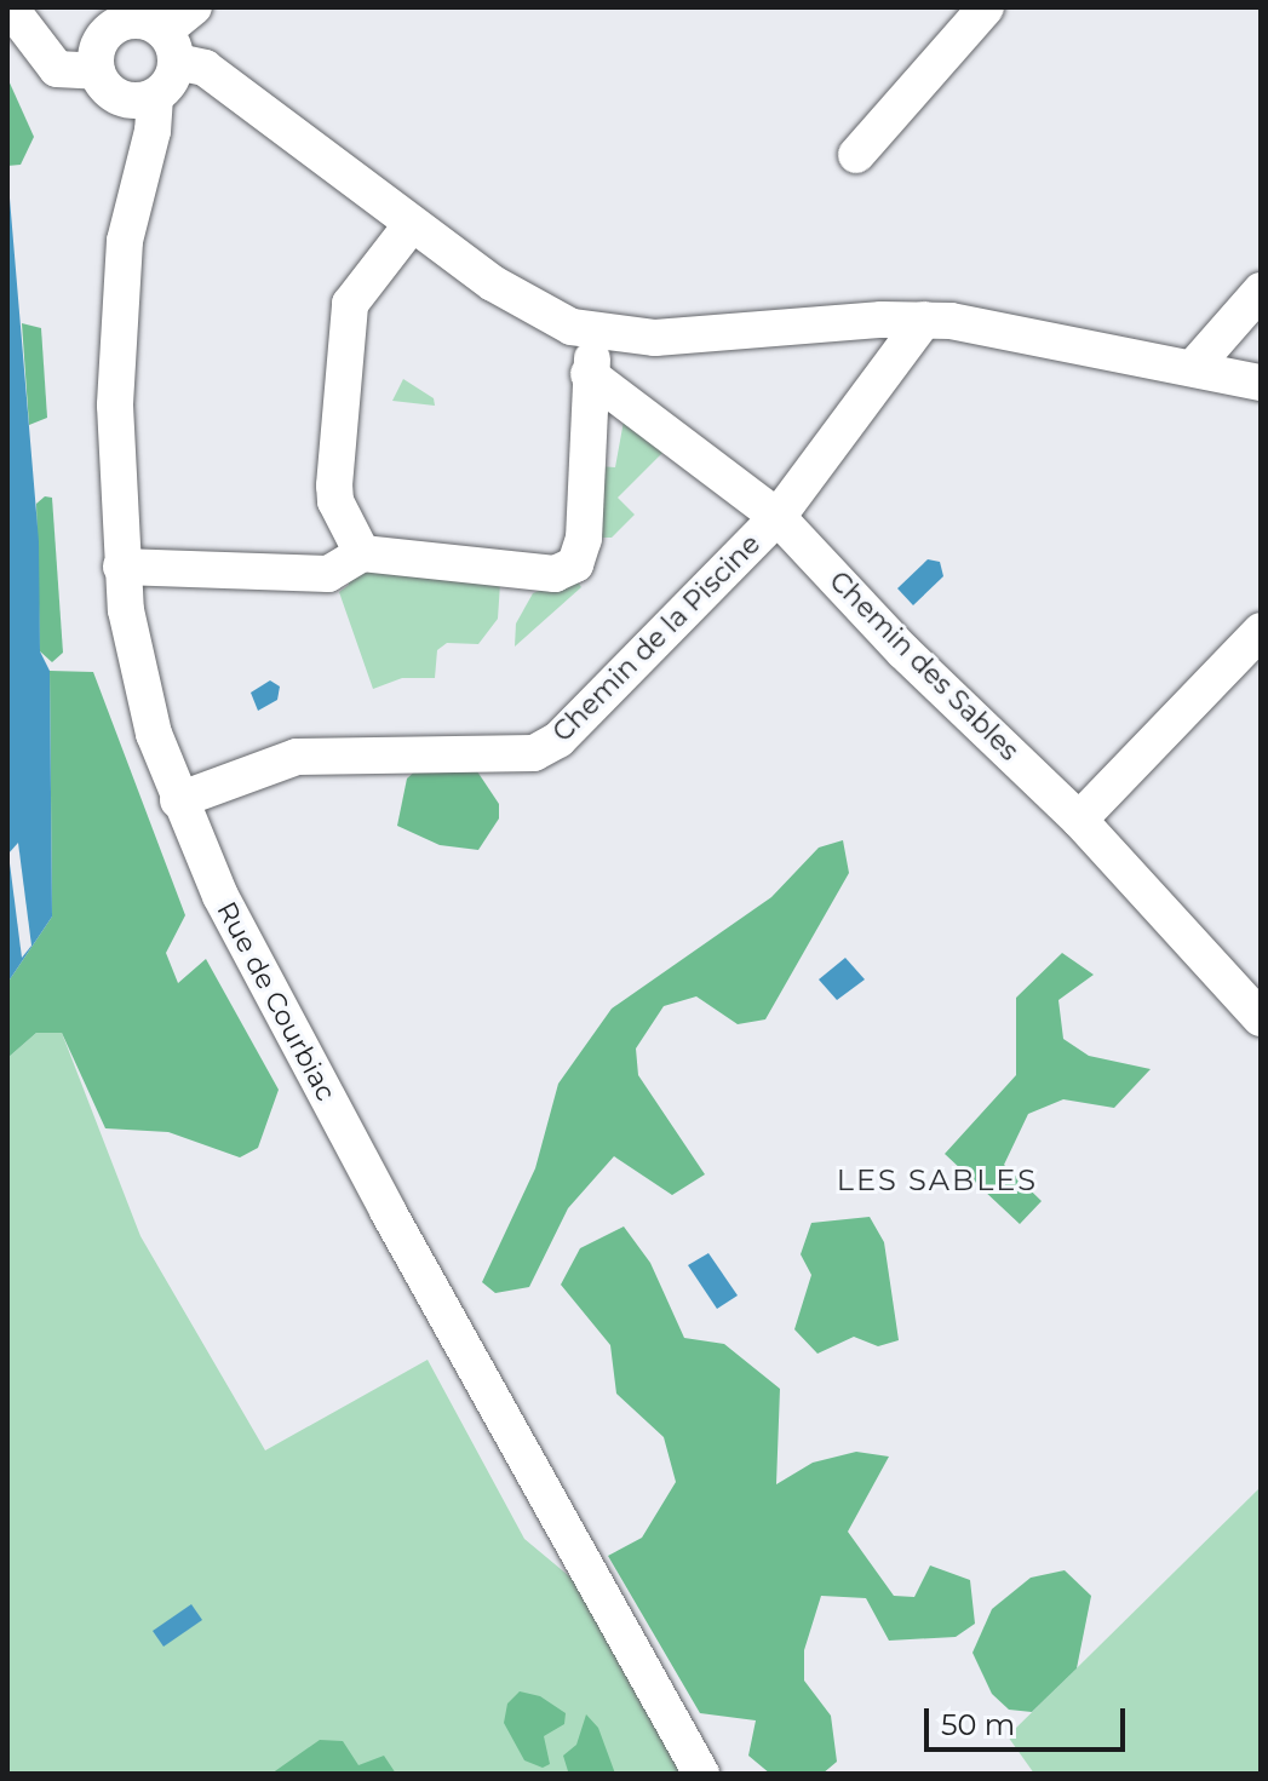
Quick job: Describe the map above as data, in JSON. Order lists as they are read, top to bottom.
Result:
{
  "streets": {
    "street": ["Chemin de la Piscine", "Chemin des Sables", "Rue de Courbiac"]
  },
  "crossings": [
    ["Chemin de la Piscine", "Chemin des Sables"],
    ["Chemin de la Piscine", "Rue de Courbiac"]
  ],
  "districts": ["LES SABLES"],
  "scale_bar": "50 m"
}
